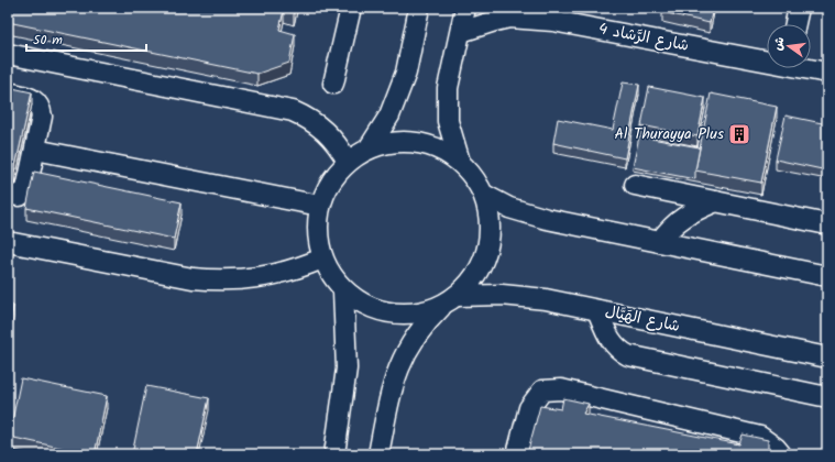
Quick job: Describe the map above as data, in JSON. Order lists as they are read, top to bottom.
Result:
{
  "streets": {
    "street": ["شارع الرَّشاد 4", "شارع الهَيَّال"]
  },
  "places": {
    "building": ["Al Thurayya Plus"]
  },
  "scale_bar": "50 m",
  "north": "left"
}
